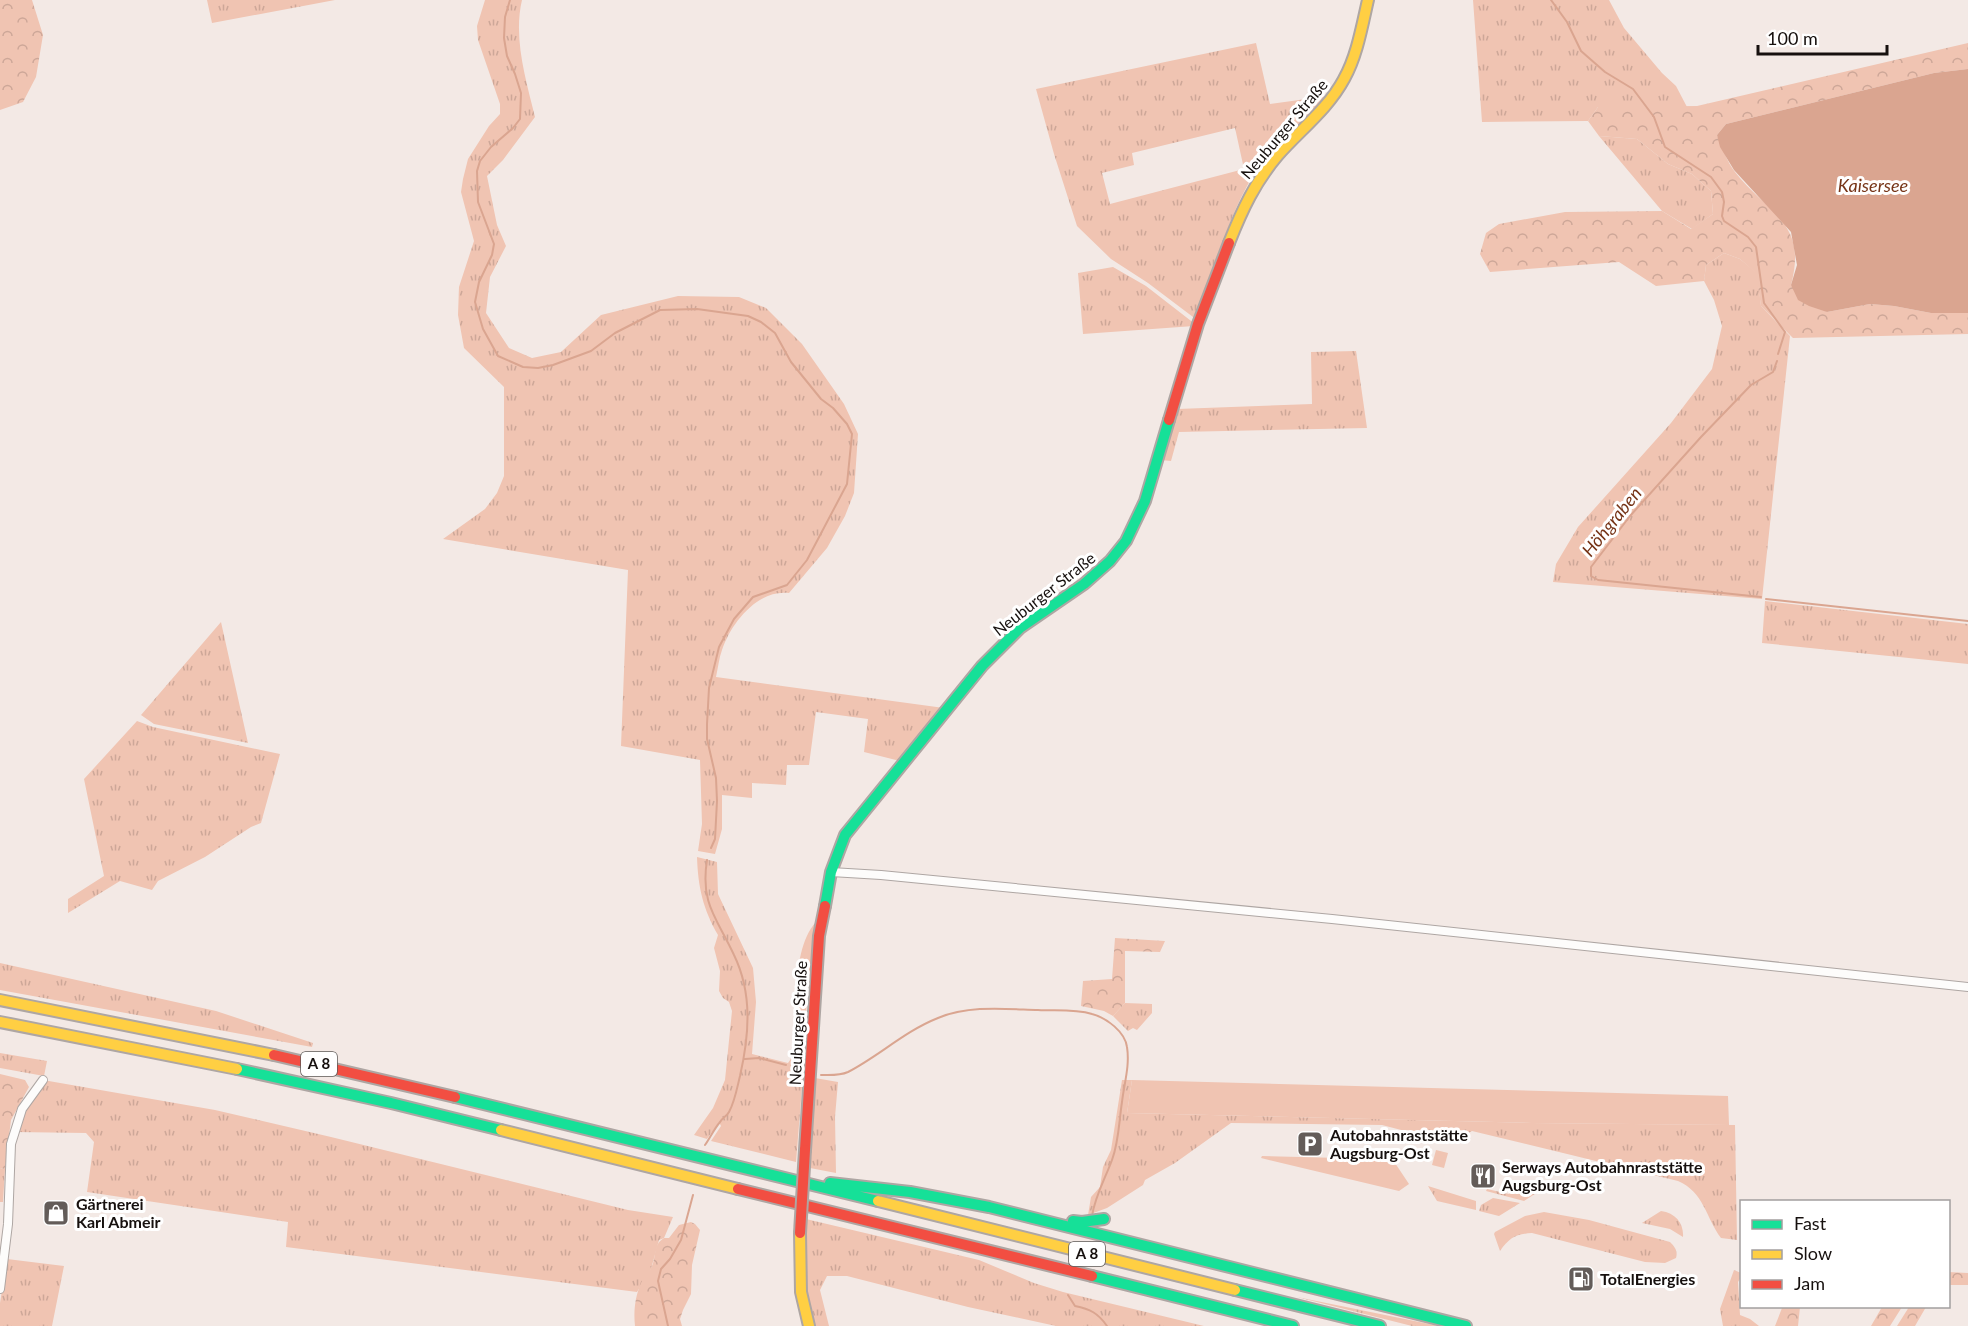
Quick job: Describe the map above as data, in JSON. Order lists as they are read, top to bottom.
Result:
{
  "streets": {
    "main road": ["Neuburger Straße", "A 8"]
  },
  "water": ["Kaisersee", "Höhgraben"],
  "places": {
    "parking": ["Autobahnraststätte Augsburg-Ost"],
    "restaurant": ["Serways Autobahnraststätte Augsburg-Ost"],
    "shop": ["Gärtnerei Karl Abmeir"],
    "fuel station": ["TotalEnergies"]
  },
  "legend": ["Fast", "Slow", "Jam"],
  "scale_bar": "100 m"
}
